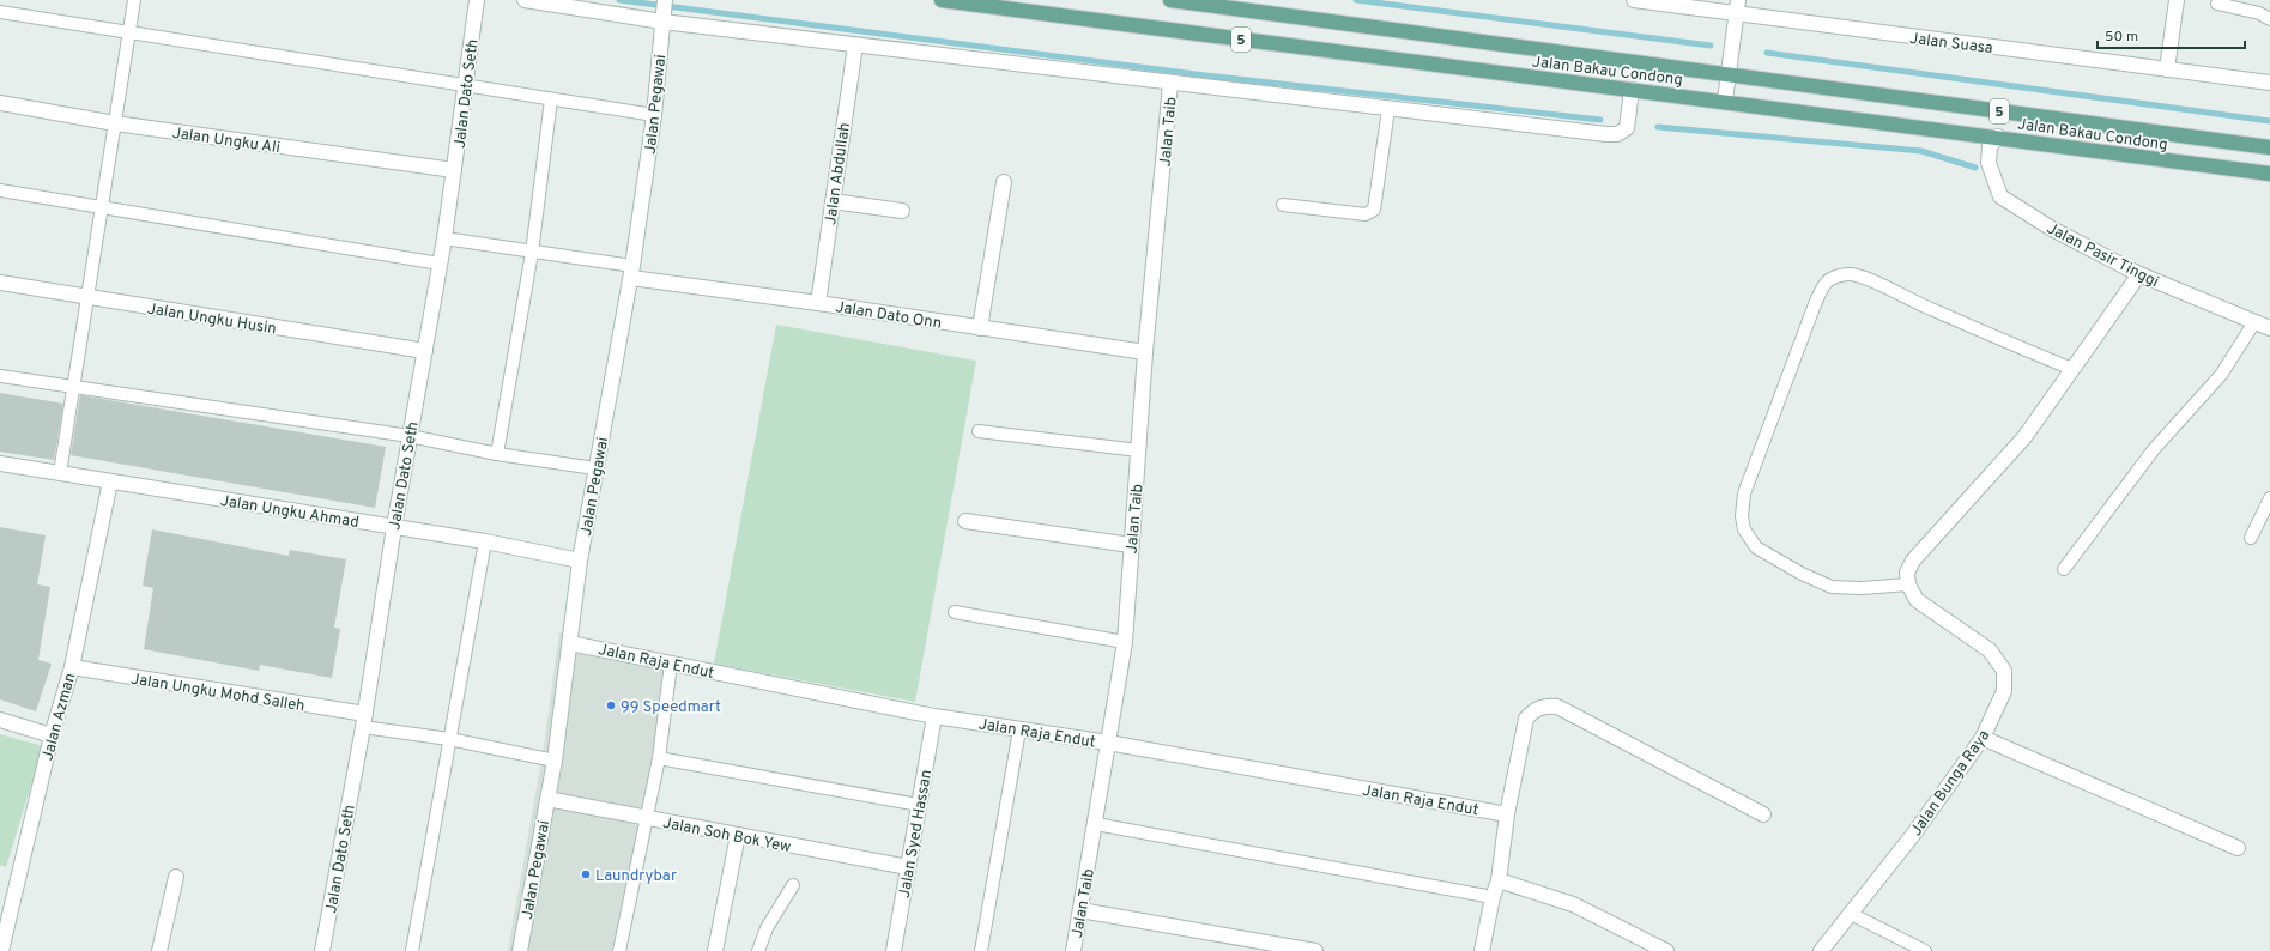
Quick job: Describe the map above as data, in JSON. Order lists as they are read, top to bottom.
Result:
{
  "streets": {
    "main road": ["5", "Jalan Bakau Condong"],
    "street": [
      "Jalan Suasa",
      "Jalan Dato Seth",
      "Jalan Pegawai",
      "Jalan Taib",
      "Jalan Ungku Ali",
      "Jalan Abdullah",
      "Jalan Pasir Tinggi",
      "Jalan Dato Onn",
      "Jalan Ungku Husin",
      "Jalan Ungku Ahmad",
      "Jalan Raja Endut",
      "Jalan Ungku Mohd Salleh",
      "Jalan Azman",
      "Jalan Bunga Raya",
      "Jalan Soh Bok Yew",
      "Jalan Syed Hassan"
    ]
  },
  "crossings": [
    ["Jalan Bakau Condong", "Jalan Pasir Tinggi"],
    ["Jalan Dato Seth", "Jalan Ungku Ali"],
    ["Jalan Dato Seth", "Jalan Ungku Husin"],
    ["Jalan Dato Seth", "Jalan Ungku Ahmad"],
    ["Jalan Dato Seth", "Jalan Ungku Mohd Salleh"],
    ["Jalan Pegawai", "Jalan Dato Onn"],
    ["Jalan Pegawai", "Jalan Ungku Ahmad"],
    ["Jalan Pegawai", "Jalan Raja Endut"],
    ["Jalan Pegawai", "Jalan Soh Bok Yew"],
    ["Jalan Taib", "Jalan Dato Onn"],
    ["Jalan Taib", "Jalan Raja Endut"],
    ["Jalan Abdullah", "Jalan Dato Onn"],
    ["Jalan Ungku Ahmad", "Jalan Azman"],
    ["Jalan Raja Endut", "Jalan Syed Hassan"],
    ["Jalan Ungku Mohd Salleh", "Jalan Azman"],
    ["Jalan Soh Bok Yew", "Jalan Syed Hassan"]
  ],
  "places": ["99 Speedmart", "Laundrybar"],
  "scale_bar": "50 m"
}
